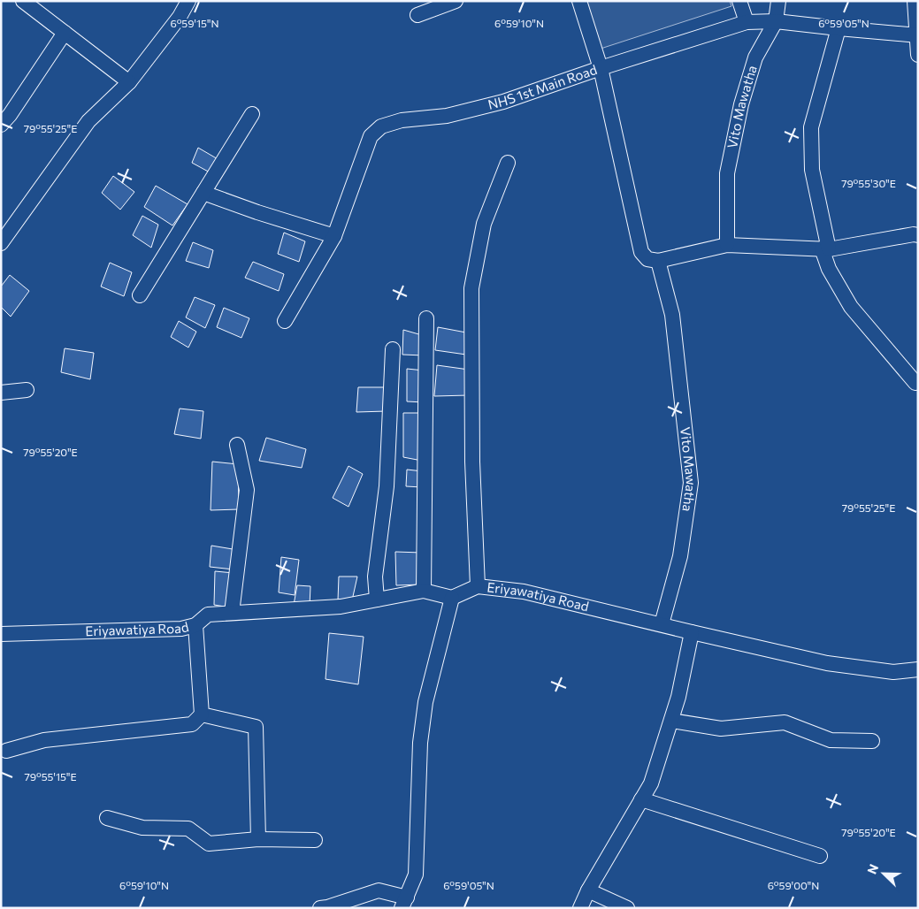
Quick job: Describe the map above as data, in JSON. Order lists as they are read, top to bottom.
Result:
{
  "streets": {
    "street": ["NHS 1st Main Road", "Vito Mawatha", "Eriyawatiya Road"]
  },
  "crossings": [
    ["NHS 1st Main Road", "Vito Mawatha"],
    ["Vito Mawatha", "Eriyawatiya Road"]
  ],
  "north": "top left",
  "coordinates": [
    "6°59'15\"N",
    "6°59'10\"N",
    "6°59'05\"N",
    "79°55'25\"E",
    "79°55'30\"E",
    "79°55'20\"E",
    "79°55'15\"E",
    "6°59'00\"N"
  ]
}
